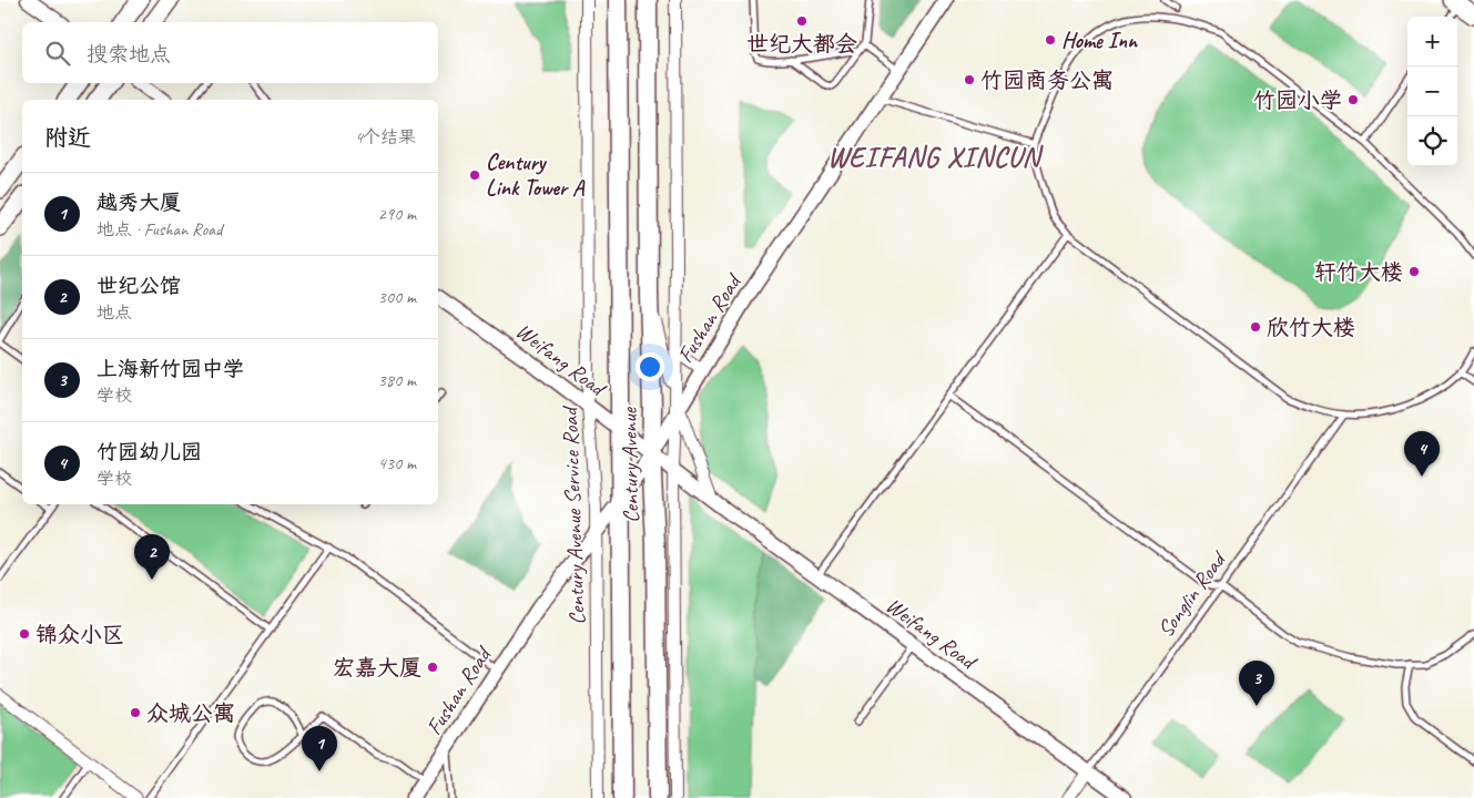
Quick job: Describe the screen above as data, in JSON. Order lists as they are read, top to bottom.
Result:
{
  "streets": {
    "main road": ["Century Avenue"],
    "street": [
      "Fushan Road",
      "Weifang Road",
      "Century Avenue Service Road",
      "Songlin Road"
    ]
  },
  "crossings": [
    ["Fushan Road", "Weifang Road"],
    ["Fushan Road", "Century Avenue"],
    ["Fushan Road", "Century Avenue Service Road"],
    ["Weifang Road", "Century Avenue"],
    ["Weifang Road", "Century Avenue Service Road"],
    ["Weifang Road", "Songlin Road"]
  ],
  "districts": ["WEIFANG XINCUN"],
  "places": [
    "世纪大都会",
    "Home Inn",
    "竹园商务公寓",
    "竹园小学",
    "Century Link Tower A",
    "轩竹大楼",
    "欣竹大楼",
    "锦众小区",
    "宏嘉大厦",
    "众城公寓"
  ],
  "page": {
    "map_buttons": ["+", "−"],
    "search": "搜索地点",
    "heading": ["附近", "4个结果"],
    "list": [
      {
        "mark": "1",
        "name": "越秀大厦",
        "note": "地点 · Fushan Road",
        "value": "290 m"
      },
      {
        "mark": "2",
        "name": "世纪公馆",
        "note": "地点",
        "value": "300 m"
      },
      {
        "mark": "3",
        "name": "上海新竹园中学",
        "note": "学校",
        "value": "380 m"
      },
      {
        "mark": "4",
        "name": "竹园幼儿园",
        "note": "学校",
        "value": "430 m"
      }
    ],
    "pins": [
      "4",
      "2",
      "3",
      "1"
    ]
  }
}
